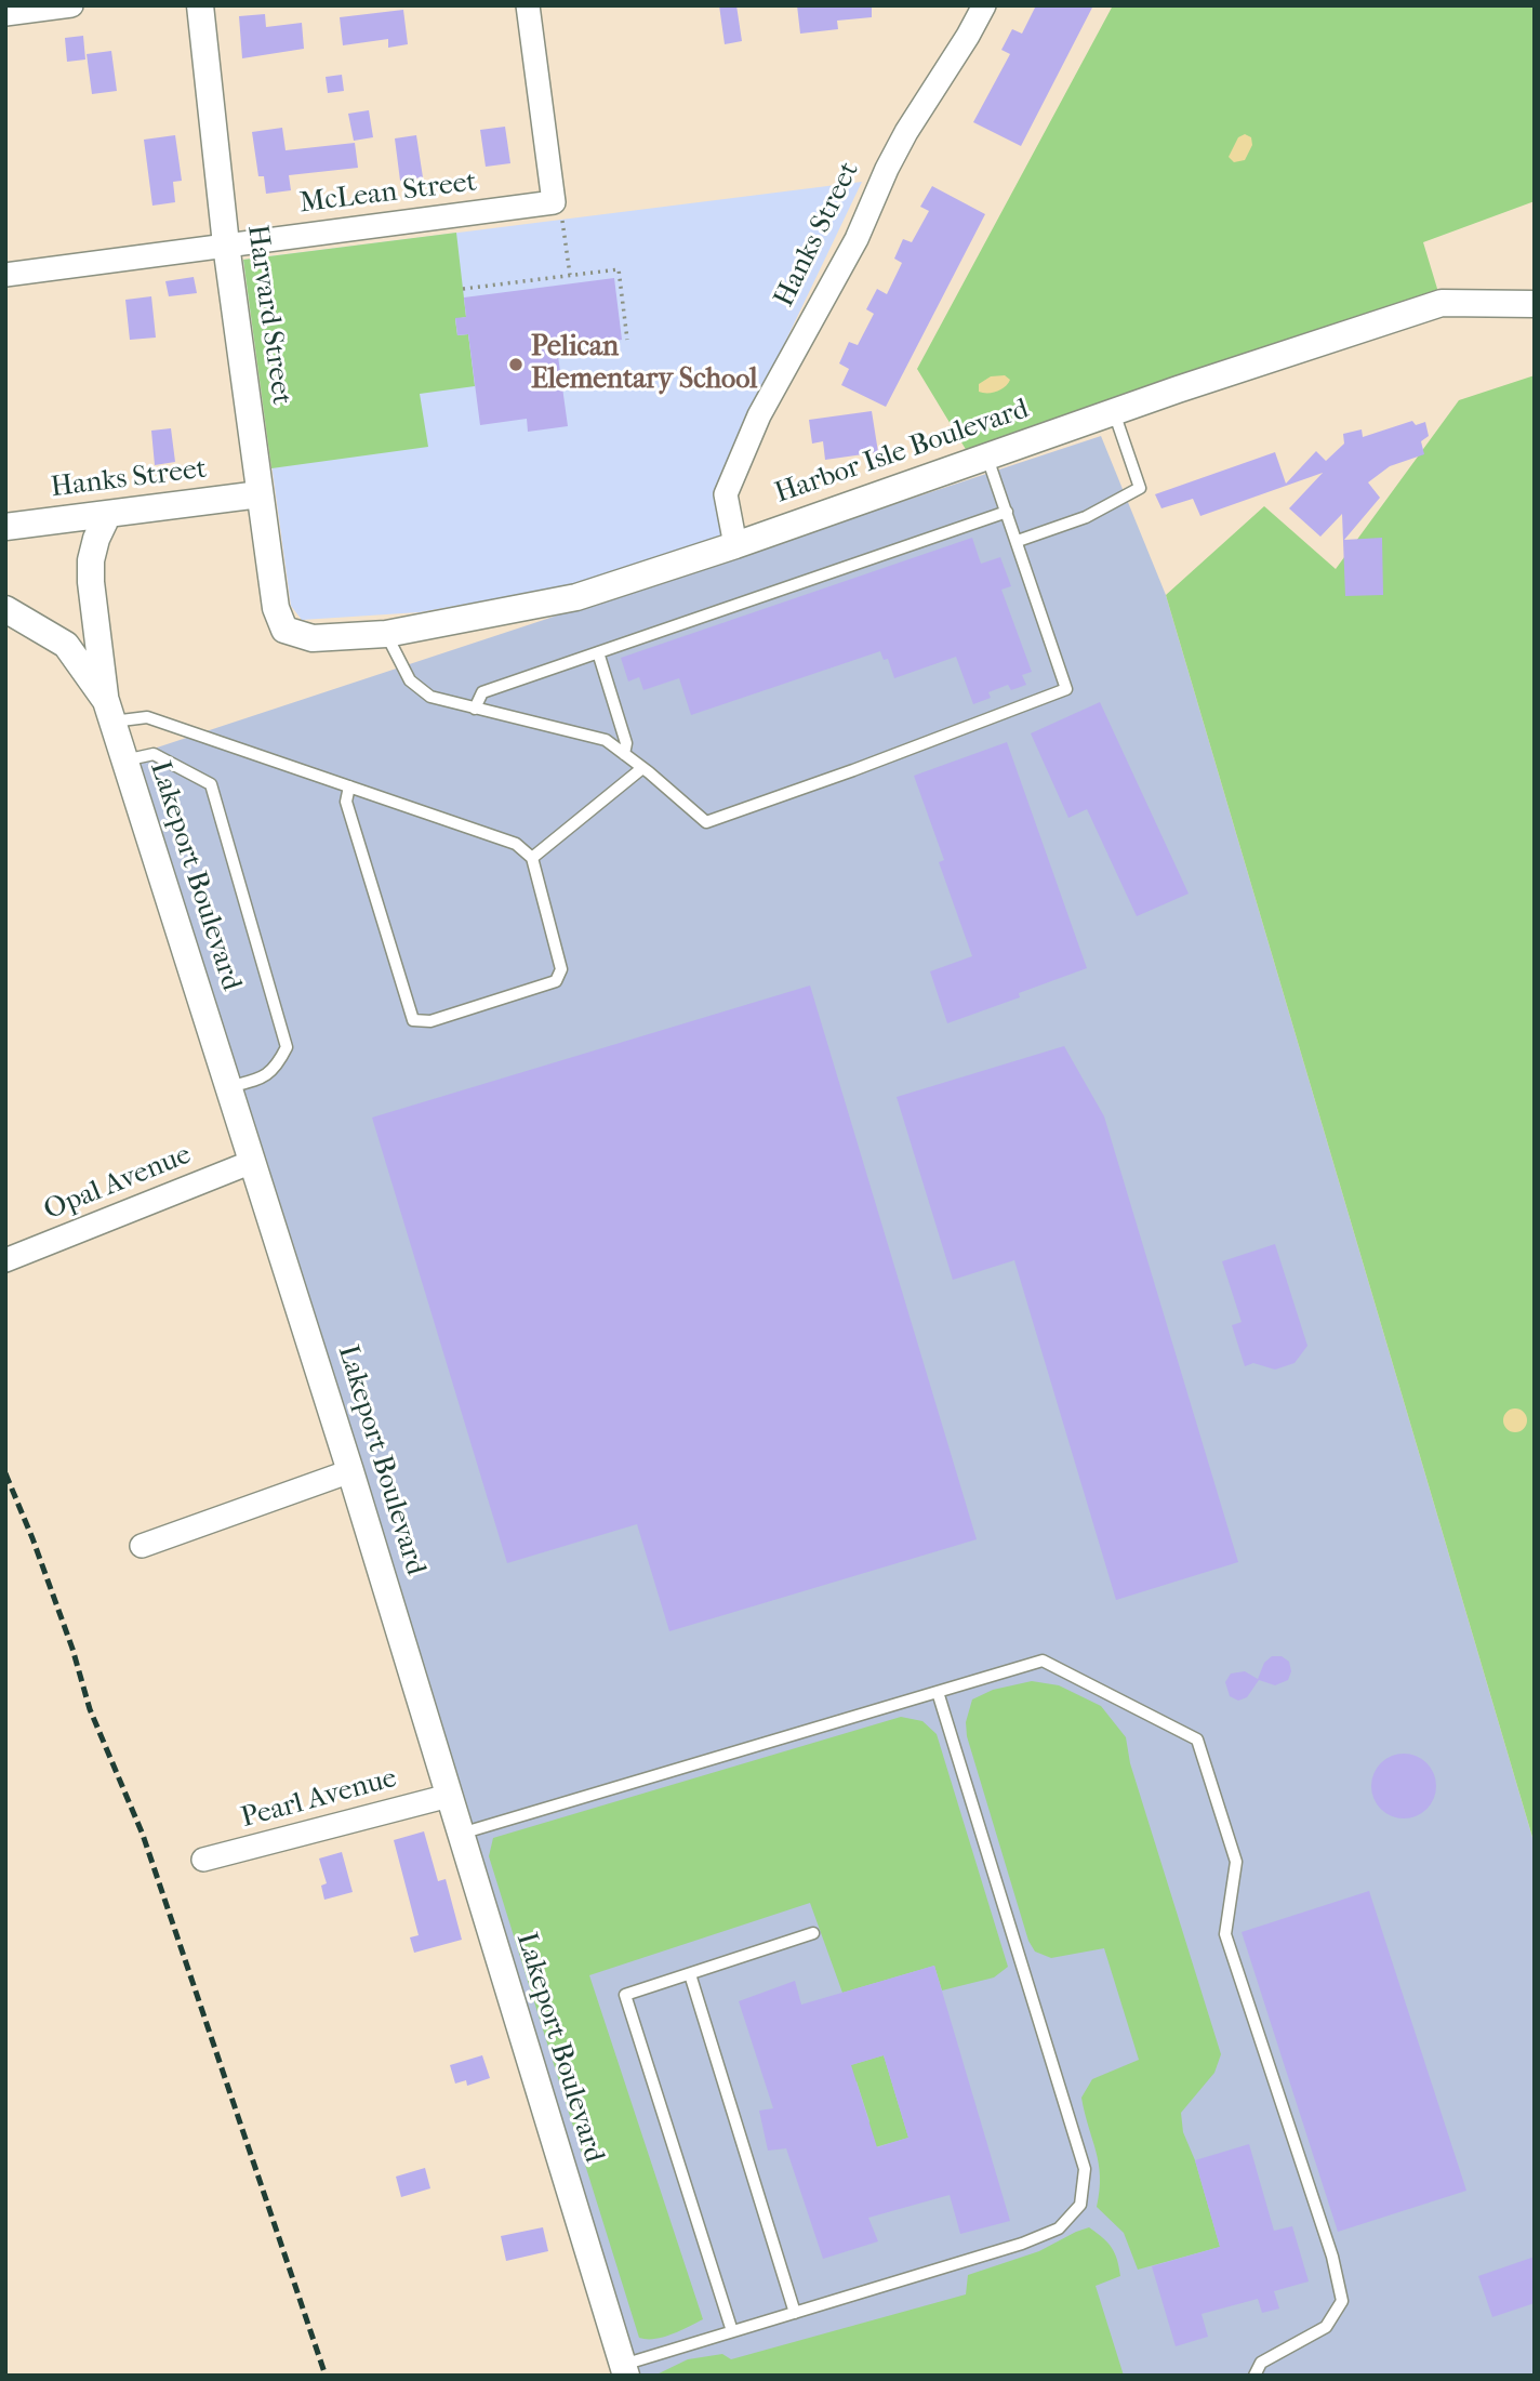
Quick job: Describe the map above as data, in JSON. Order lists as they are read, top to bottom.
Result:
{
  "streets": {
    "street": [
      "McLean Street",
      "Hanks Street",
      "Harvard Street",
      "Harbor Isle Boulevard",
      "Lakeport Boulevard",
      "Opal Avenue",
      "Pearl Avenue"
    ]
  },
  "crossings": [
    ["McLean Street", "Harvard Street"],
    ["Hanks Street", "Harvard Street"],
    ["Hanks Street", "Harbor Isle Boulevard"],
    ["Harvard Street", "Harbor Isle Boulevard"],
    ["Lakeport Boulevard", "Opal Avenue"],
    ["Lakeport Boulevard", "Pearl Avenue"]
  ],
  "places": ["Pelican Elementary School"]
}
